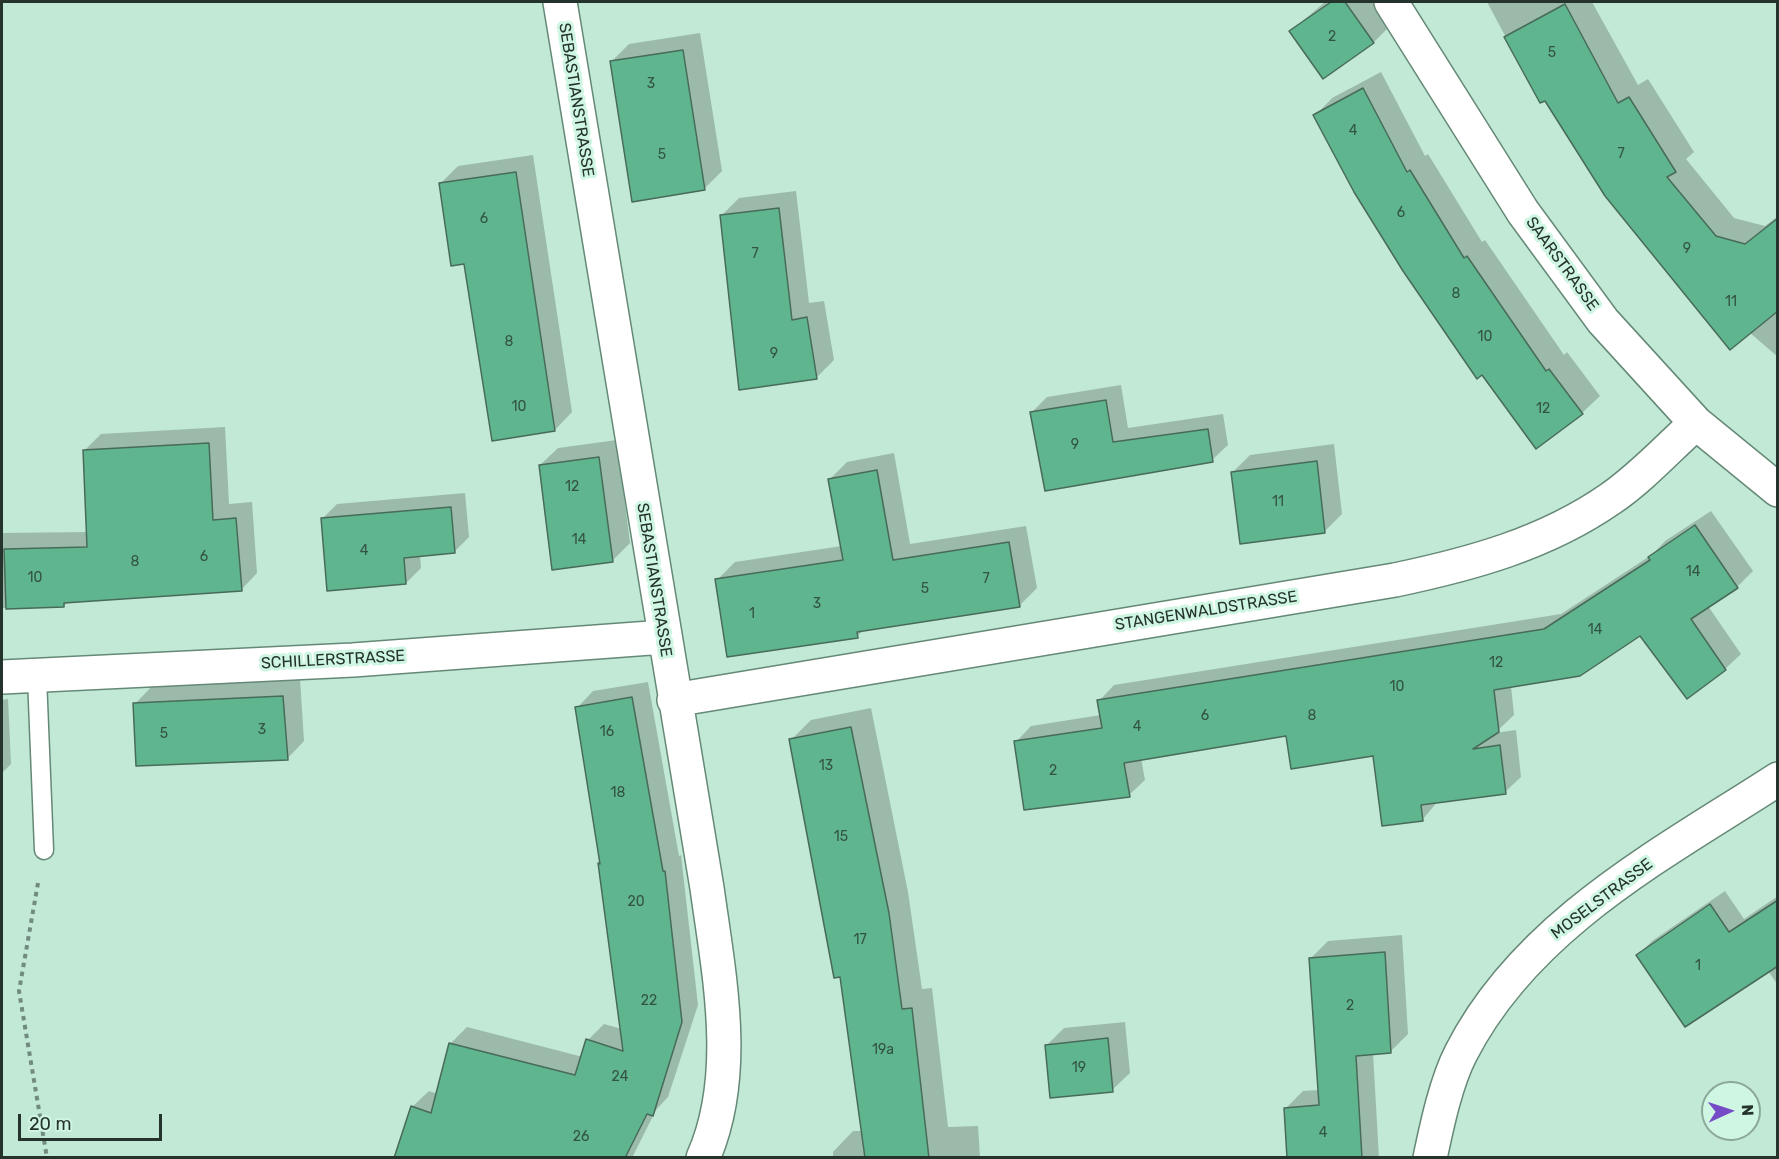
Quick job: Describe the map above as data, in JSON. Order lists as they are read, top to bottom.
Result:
{
  "streets": {
    "street": [
      "SEBASTIANSTRASSE",
      "SAARSTRASSE",
      "STANGENWALDSTRASSE",
      "SCHILLERSTRASSE",
      "MOSELSTRASSE"
    ]
  },
  "crossings": [
    ["SEBASTIANSTRASSE", "STANGENWALDSTRASSE"],
    ["SEBASTIANSTRASSE", "SCHILLERSTRASSE"],
    ["SAARSTRASSE", "STANGENWALDSTRASSE"]
  ],
  "house_numbers": [
    "2",
    "5",
    "3",
    "4",
    "7",
    "5",
    "6",
    "6",
    "9",
    "7",
    "8",
    "11",
    "10",
    "8",
    "9",
    "10",
    "12",
    "9",
    "12",
    "11",
    "14",
    "4",
    "6",
    "8",
    "14",
    "10",
    "7",
    "5",
    "3",
    "1",
    "14",
    "12",
    "10",
    "6",
    "8",
    "4",
    "3",
    "16",
    "5",
    "13",
    "2",
    "18",
    "15",
    "20",
    "17",
    "1",
    "22",
    "2",
    "19a",
    "19",
    "24",
    "4",
    "26"
  ],
  "scale_bar": "20 m",
  "north": "right"
}
